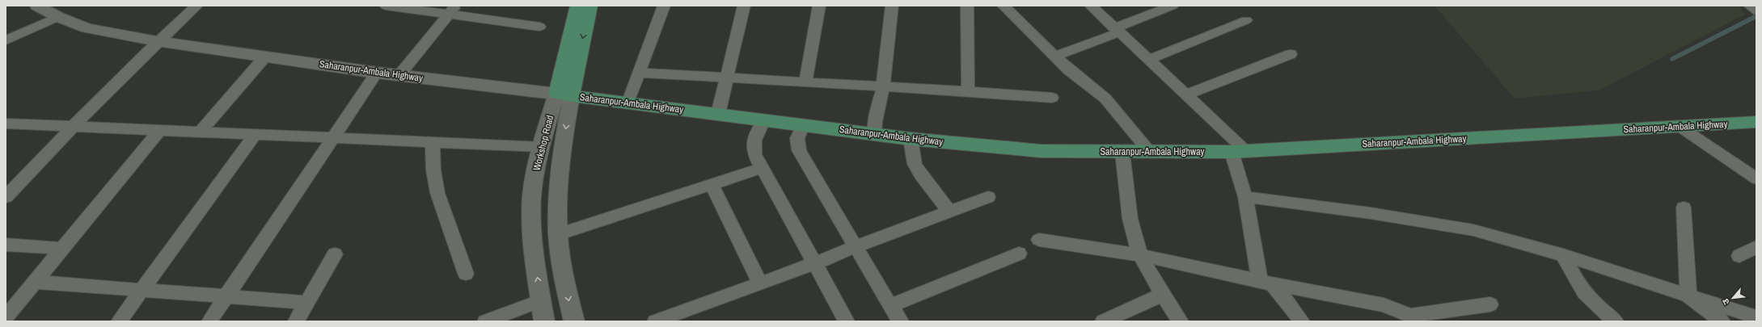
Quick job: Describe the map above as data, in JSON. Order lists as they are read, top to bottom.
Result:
{
  "streets": {
    "main road": ["Saharanpur-Ambala Highway", "Workshop Road"]
  },
  "crossings": [
    ["Saharanpur-Ambala Highway", "Workshop Road"]
  ],
  "north": "bottom left"
}
